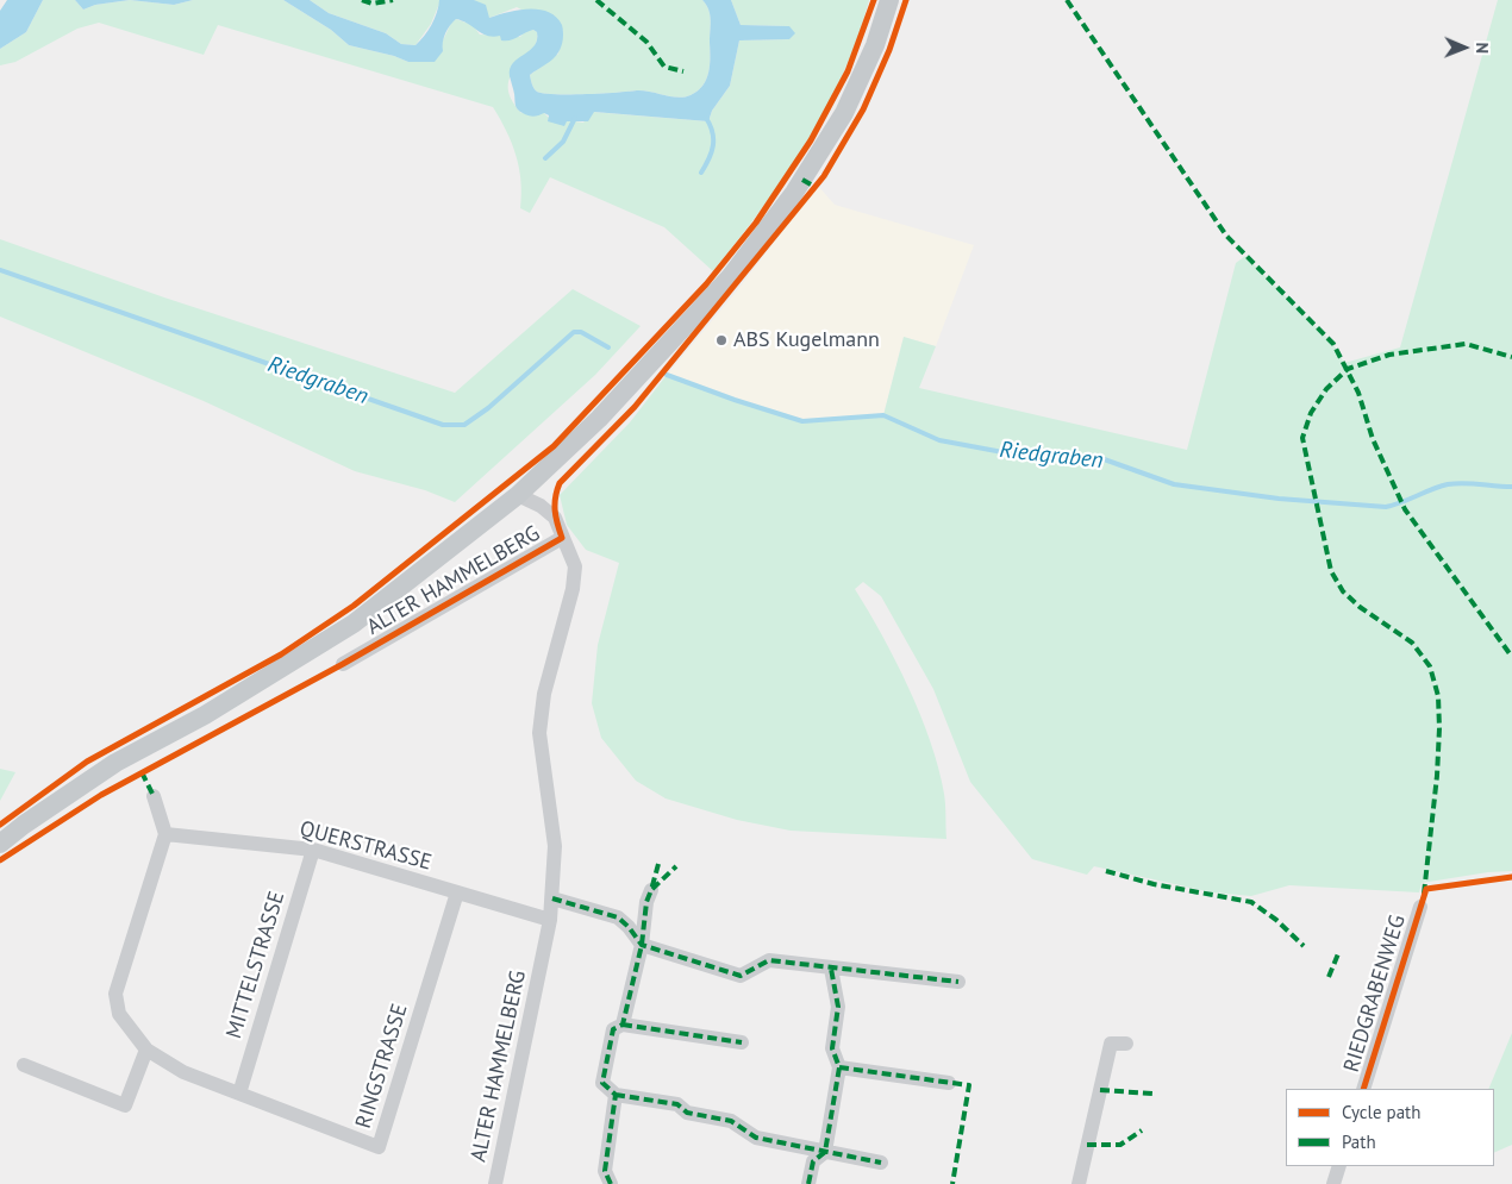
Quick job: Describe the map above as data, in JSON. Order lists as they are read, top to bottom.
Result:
{
  "streets": {
    "street": [
      "ALTER HAMMELBERG",
      "QUERSTRASSE",
      "MITTELSTRASSE",
      "RIEDGRABENWEG",
      "RINGSTRASSE"
    ]
  },
  "crossings": [
    ["ALTER HAMMELBERG", "QUERSTRASSE"],
    ["QUERSTRASSE", "MITTELSTRASSE"],
    ["QUERSTRASSE", "RINGSTRASSE"],
    ["MITTELSTRASSE", "RINGSTRASSE"]
  ],
  "water": ["Riedgraben"],
  "places": ["ABS Kugelmann"],
  "legend": ["Cycle path", "Path"],
  "north": "right"
}
